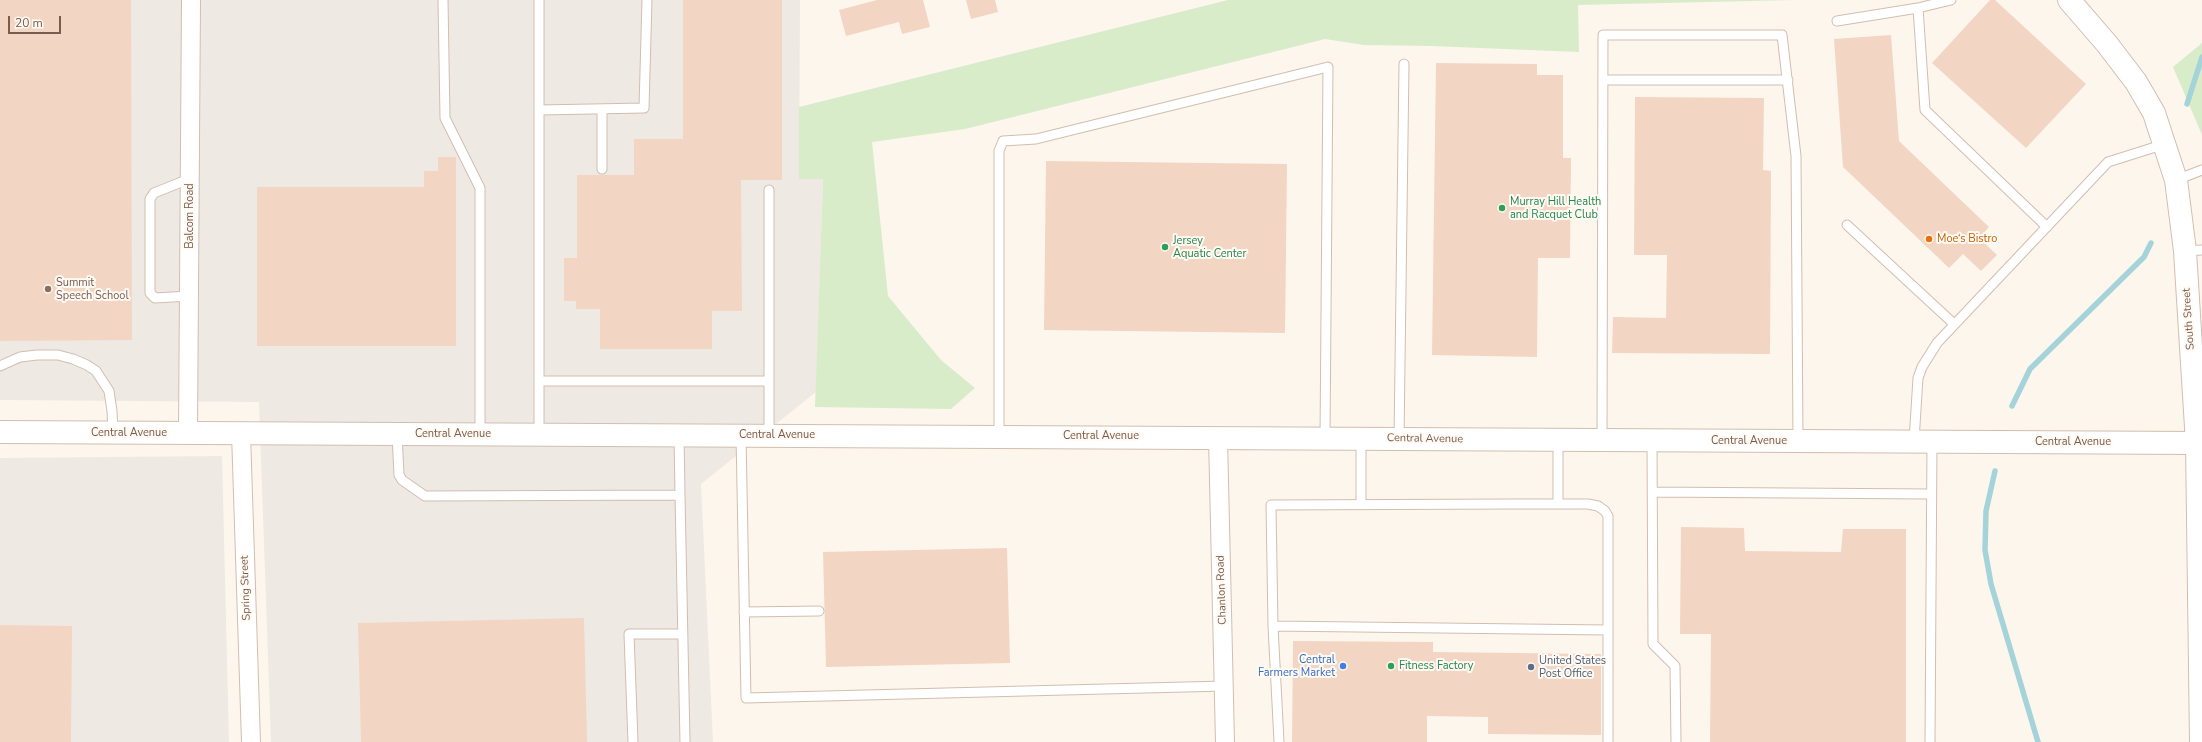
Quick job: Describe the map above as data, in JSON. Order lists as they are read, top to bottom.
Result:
{
  "streets": {
    "street": [
      "Balcom Road",
      "South Street",
      "Central Avenue",
      "Spring Street",
      "Chanlon Road"
    ]
  },
  "crossings": [
    ["Balcom Road", "Central Avenue"],
    ["South Street", "Central Avenue"],
    ["Central Avenue", "Spring Street"],
    ["Central Avenue", "Chanlon Road"]
  ],
  "places": [
    "Murray Hill Health and Racquet Club",
    "Moe‘s Bistro",
    "Jersey Aquatic Center",
    "Summit Speech School",
    "Central Farmers Market",
    "Fitness Factory",
    "United States Post Office"
  ],
  "scale_bar": "20 m"
}
